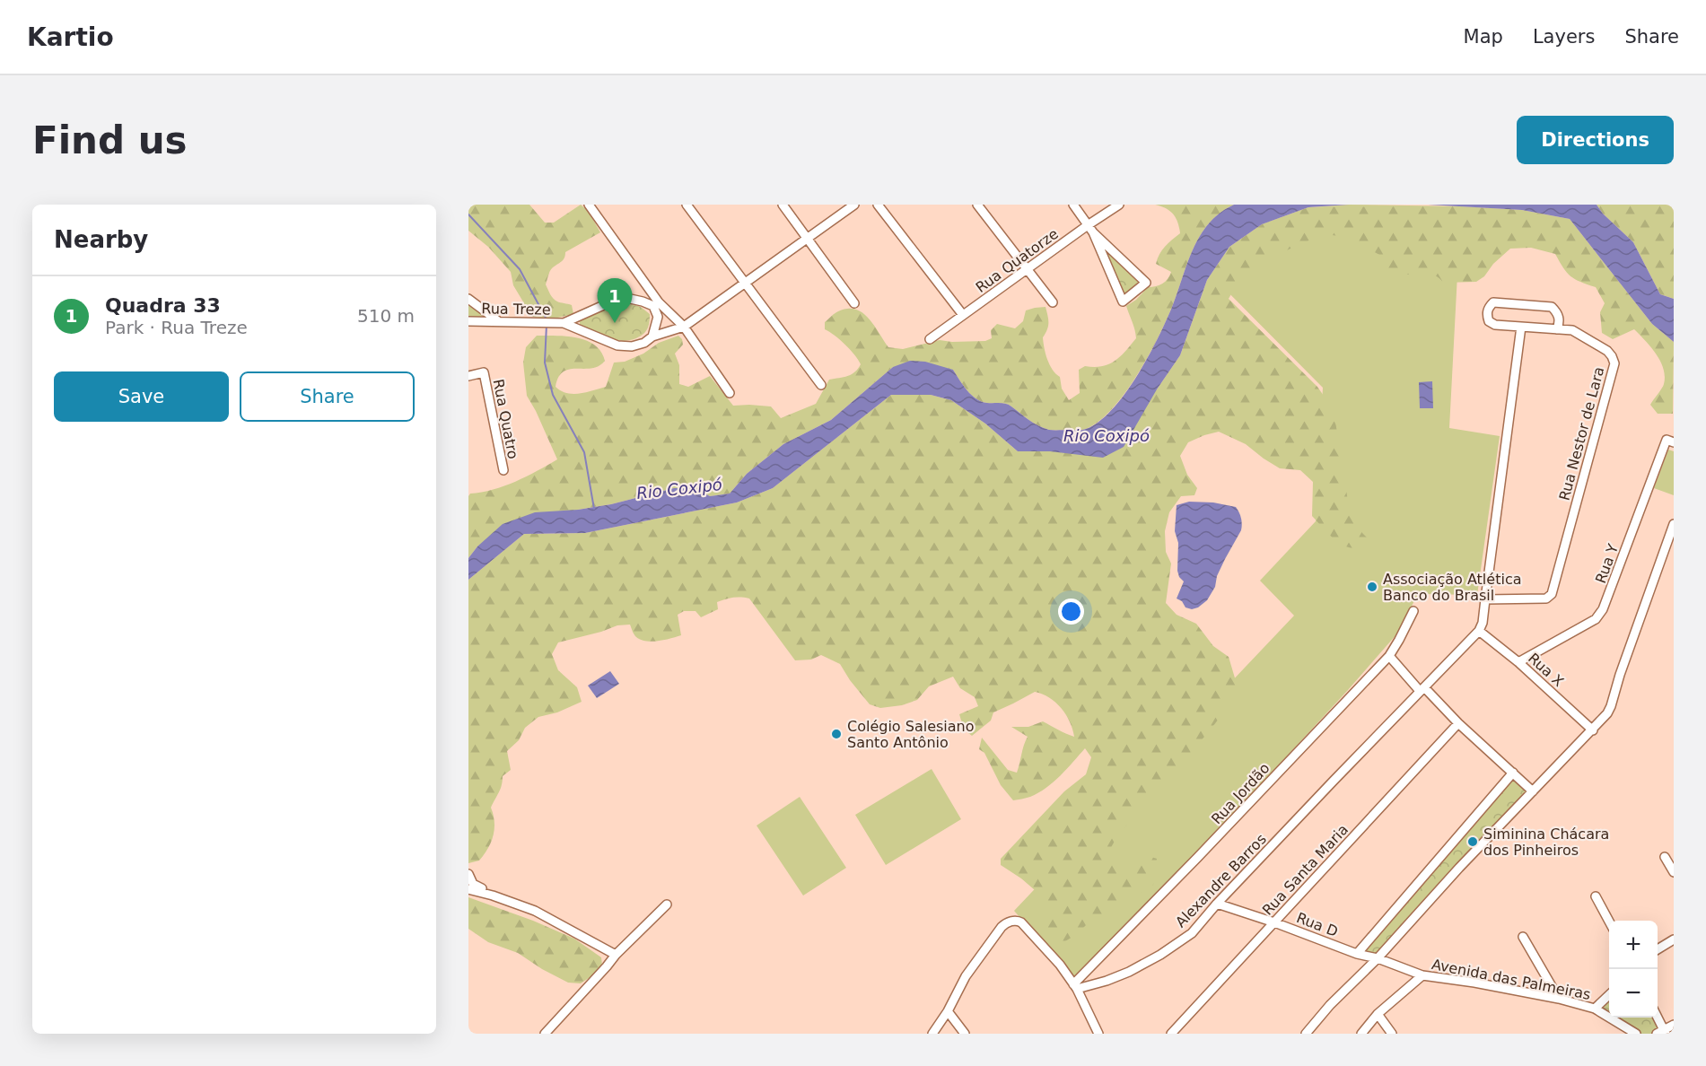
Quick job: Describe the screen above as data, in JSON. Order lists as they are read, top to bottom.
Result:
{
  "streets": {
    "street": [
      "Rua Quatorze",
      "Rua Treze",
      "Rua Quatro",
      "Rua Nestor de Lara",
      "Rua Y",
      "Rua X",
      "Rua Jordão",
      "Rua Santa Maria",
      "Alexandre Barros",
      "Rua D",
      "Avenida das Palmeiras"
    ]
  },
  "crossings": [
    ["Rua Y", "Rua X"],
    ["Rua X", "Alexandre Barros"],
    ["Rua Jordão", "Alexandre Barros"],
    ["Rua Santa Maria", "Rua D"],
    ["Alexandre Barros", "Rua D"],
    ["Rua D", "Avenida das Palmeiras"]
  ],
  "water": ["Rio Coxipó"],
  "places": ["Associação Atlética Banco do Brasil", "Colégio Salesiano Santo Antônio", "Siminina Chácara dos Pinheiros"],
  "page": {
    "header": "Kartio",
    "nav": ["Map", "Layers", "Share"],
    "buttons": [
      "Directions",
      ["Save", "Share"]
    ],
    "title": "Find us",
    "heading": "Nearby",
    "list": [
      {
        "mark": "1",
        "name": "Quadra 33",
        "note": "Park · Rua Treze",
        "value": "510 m"
      }
    ],
    "pins": "1",
    "map_buttons": ["+", "−"]
  }
}
